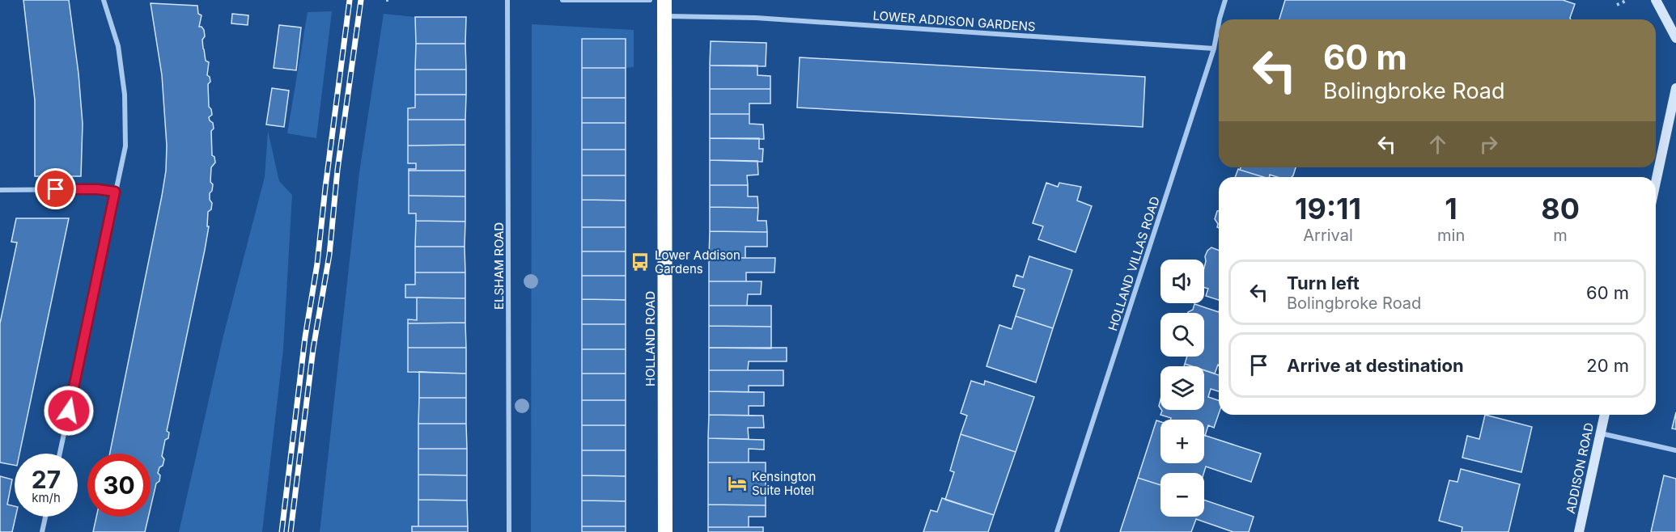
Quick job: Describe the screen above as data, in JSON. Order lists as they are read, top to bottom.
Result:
{
  "streets": {
    "highway": ["HOLLAND ROAD"],
    "street": [
      "LOWER ADDISON GARDENS",
      "HOLLAND VILLAS ROAD",
      "ELSHAM ROAD",
      "ADDISON ROAD"
    ]
  },
  "crossings": [
    ["LOWER ADDISON GARDENS", "HOLLAND VILLAS ROAD"],
    ["LOWER ADDISON GARDENS", "HOLLAND ROAD"]
  ],
  "places": {
    "bus stop": ["Lower Addison Gardens"],
    "hotel": ["Kensington Suite Hotel"]
  },
  "page": {
    "turn": ["60 m", "Bolingbroke Road"],
    "eta": [
      "19:11",
      "Arrival",
      "1",
      "min",
      "80",
      "m"
    ],
    "map_buttons": ["+", "−"],
    "list": [
      {
        "name": "Turn left",
        "note": "Bolingbroke Road",
        "value": "60 m"
      },
      {
        "name": "Arrive at destination",
        "value": "20 m"
      }
    ],
    "speed": "27 km/h",
    "limit": "30"
  }
}
